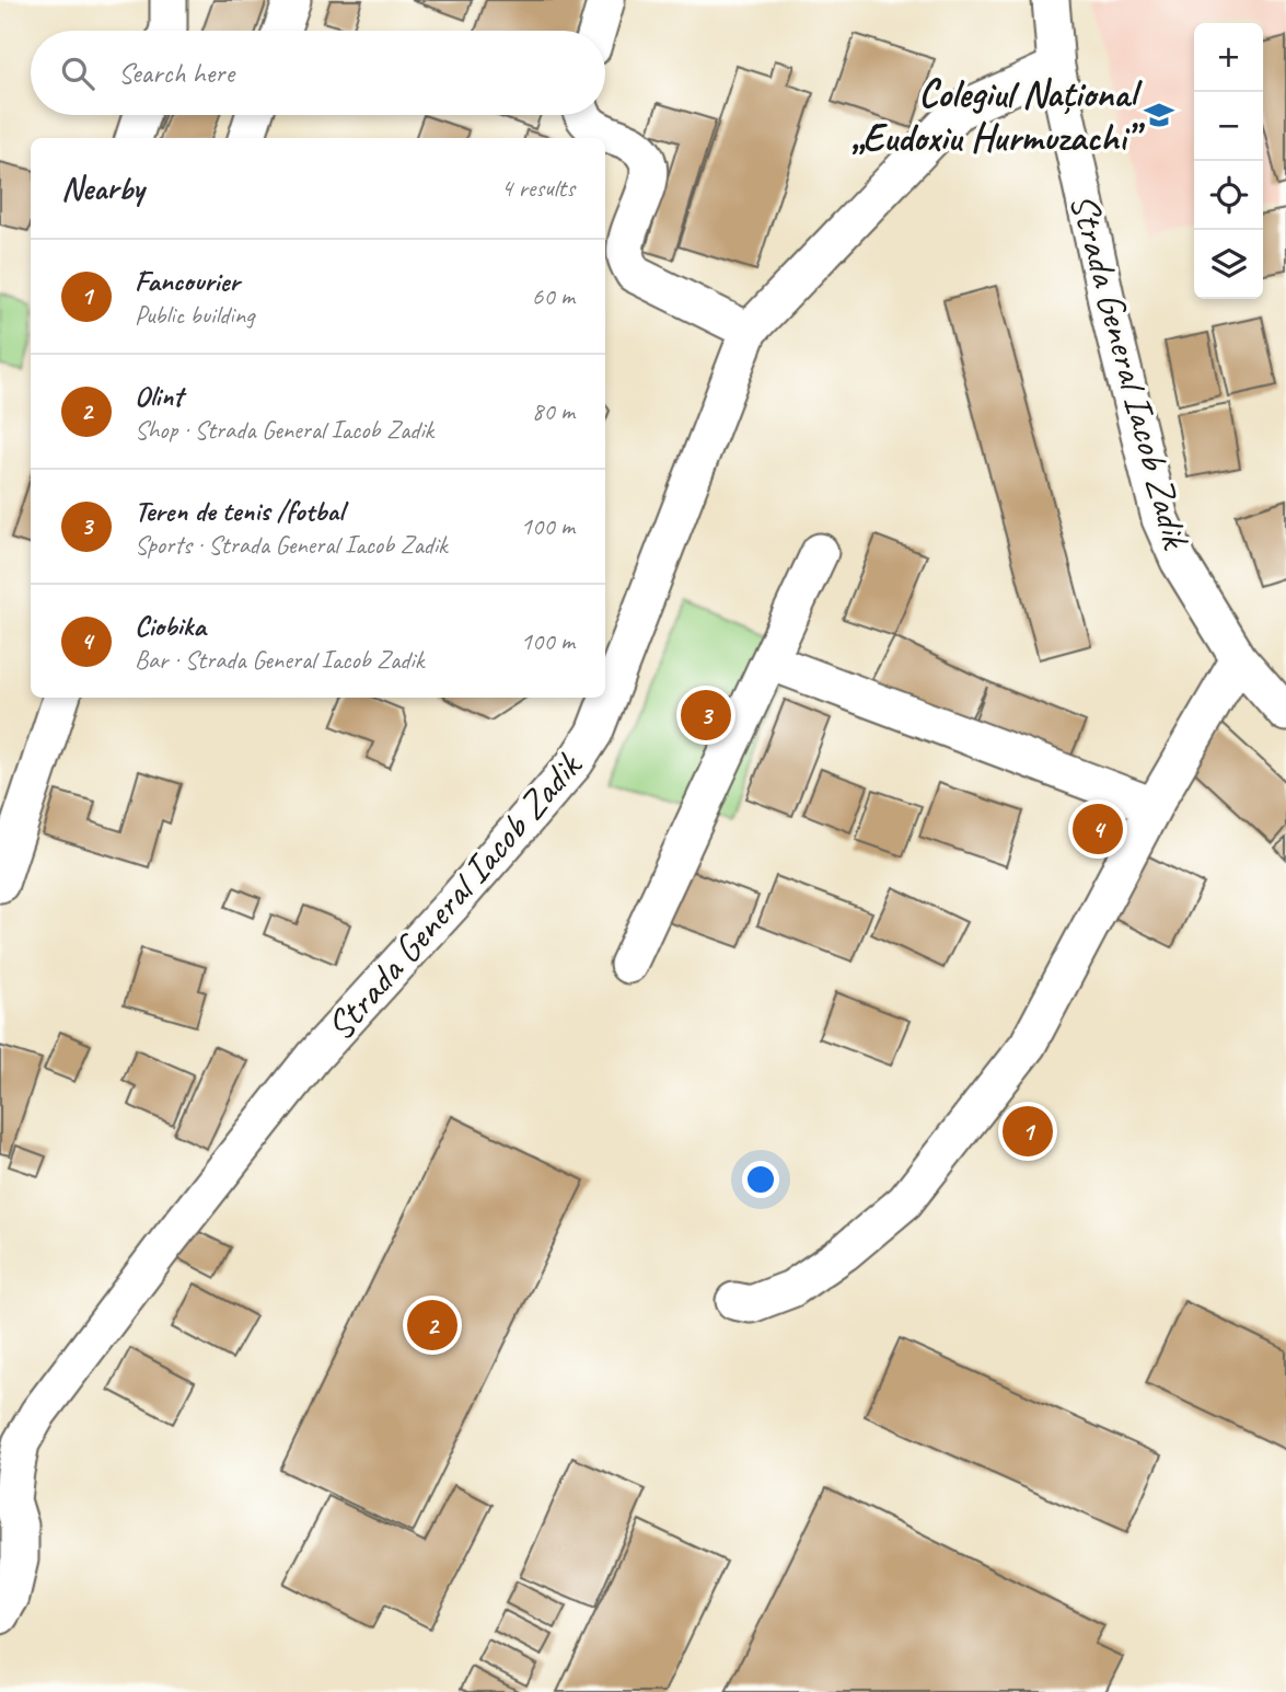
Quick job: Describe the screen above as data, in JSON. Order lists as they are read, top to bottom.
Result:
{
  "streets": {
    "street": ["Strada General Iacob Zadik"]
  },
  "places": {
    "school or university": ["Colegiul Național „Eudoxiu Hurmuzachi”"]
  },
  "page": {
    "map_buttons": ["+", "−"],
    "search": "Search here",
    "heading": ["Nearby", "4 results"],
    "list": [
      {
        "mark": "1",
        "name": "Fancourier",
        "note": "Public building",
        "value": "60 m"
      },
      {
        "mark": "2",
        "name": "Olint",
        "note": "Shop · Strada General Iacob Zadik",
        "value": "80 m"
      },
      {
        "mark": "3",
        "name": "Teren de tenis /fotbal",
        "note": "Sports · Strada General Iacob Zadik",
        "value": "100 m"
      },
      {
        "mark": "4",
        "name": "Ciobika",
        "note": "Bar · Strada General Iacob Zadik",
        "value": "100 m"
      }
    ],
    "pins": [
      "3",
      "4",
      "1",
      "2"
    ]
  }
}
